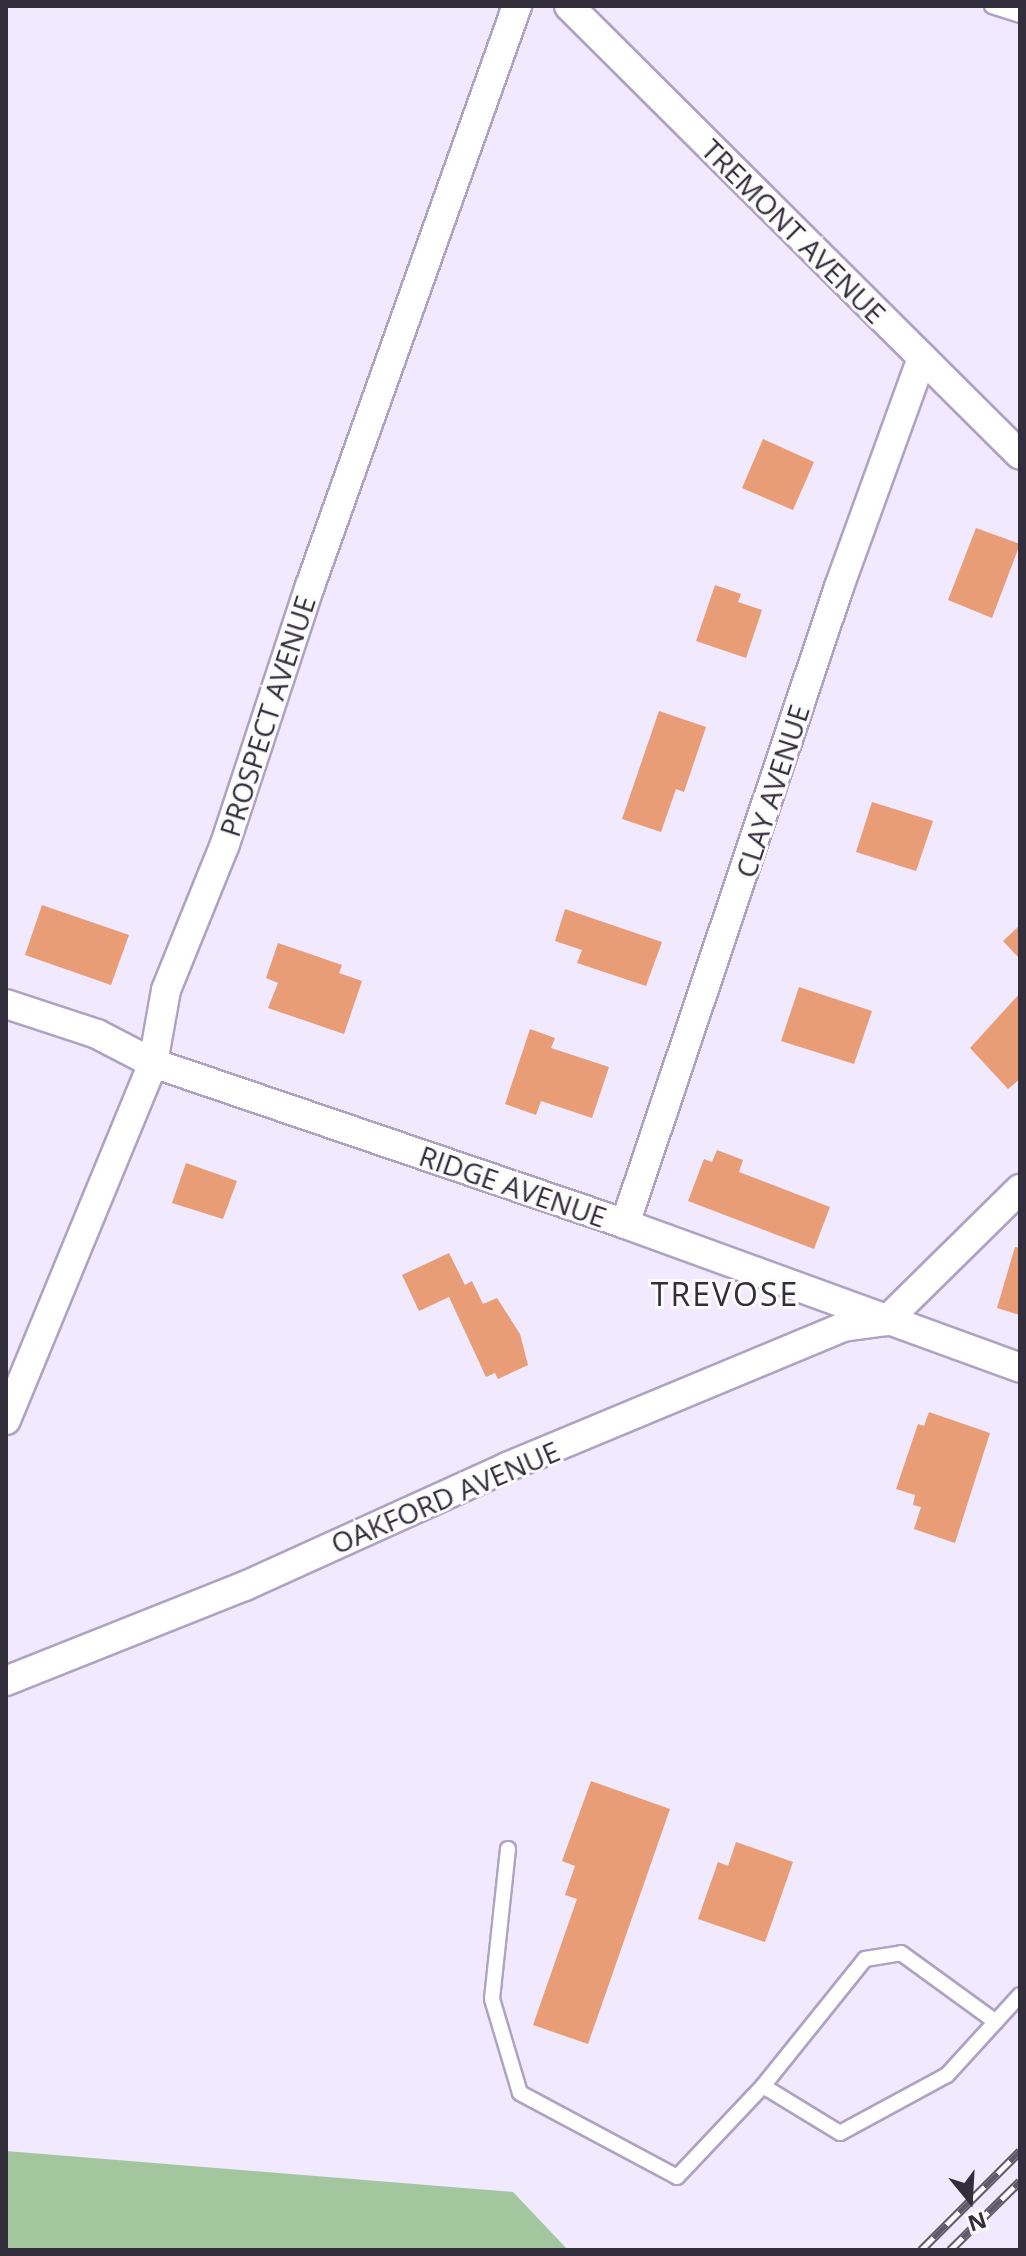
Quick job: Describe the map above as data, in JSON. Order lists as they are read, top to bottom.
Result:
{
  "streets": {
    "street": [
      "TREMONT AVENUE",
      "PROSPECT AVENUE",
      "CLAY AVENUE",
      "RIDGE AVENUE",
      "OAKFORD AVENUE"
    ]
  },
  "crossings": [
    ["TREMONT AVENUE", "CLAY AVENUE"],
    ["PROSPECT AVENUE", "RIDGE AVENUE"],
    ["CLAY AVENUE", "RIDGE AVENUE"],
    ["RIDGE AVENUE", "OAKFORD AVENUE"]
  ],
  "districts": ["TREVOSE"],
  "north": "bottom"
}
